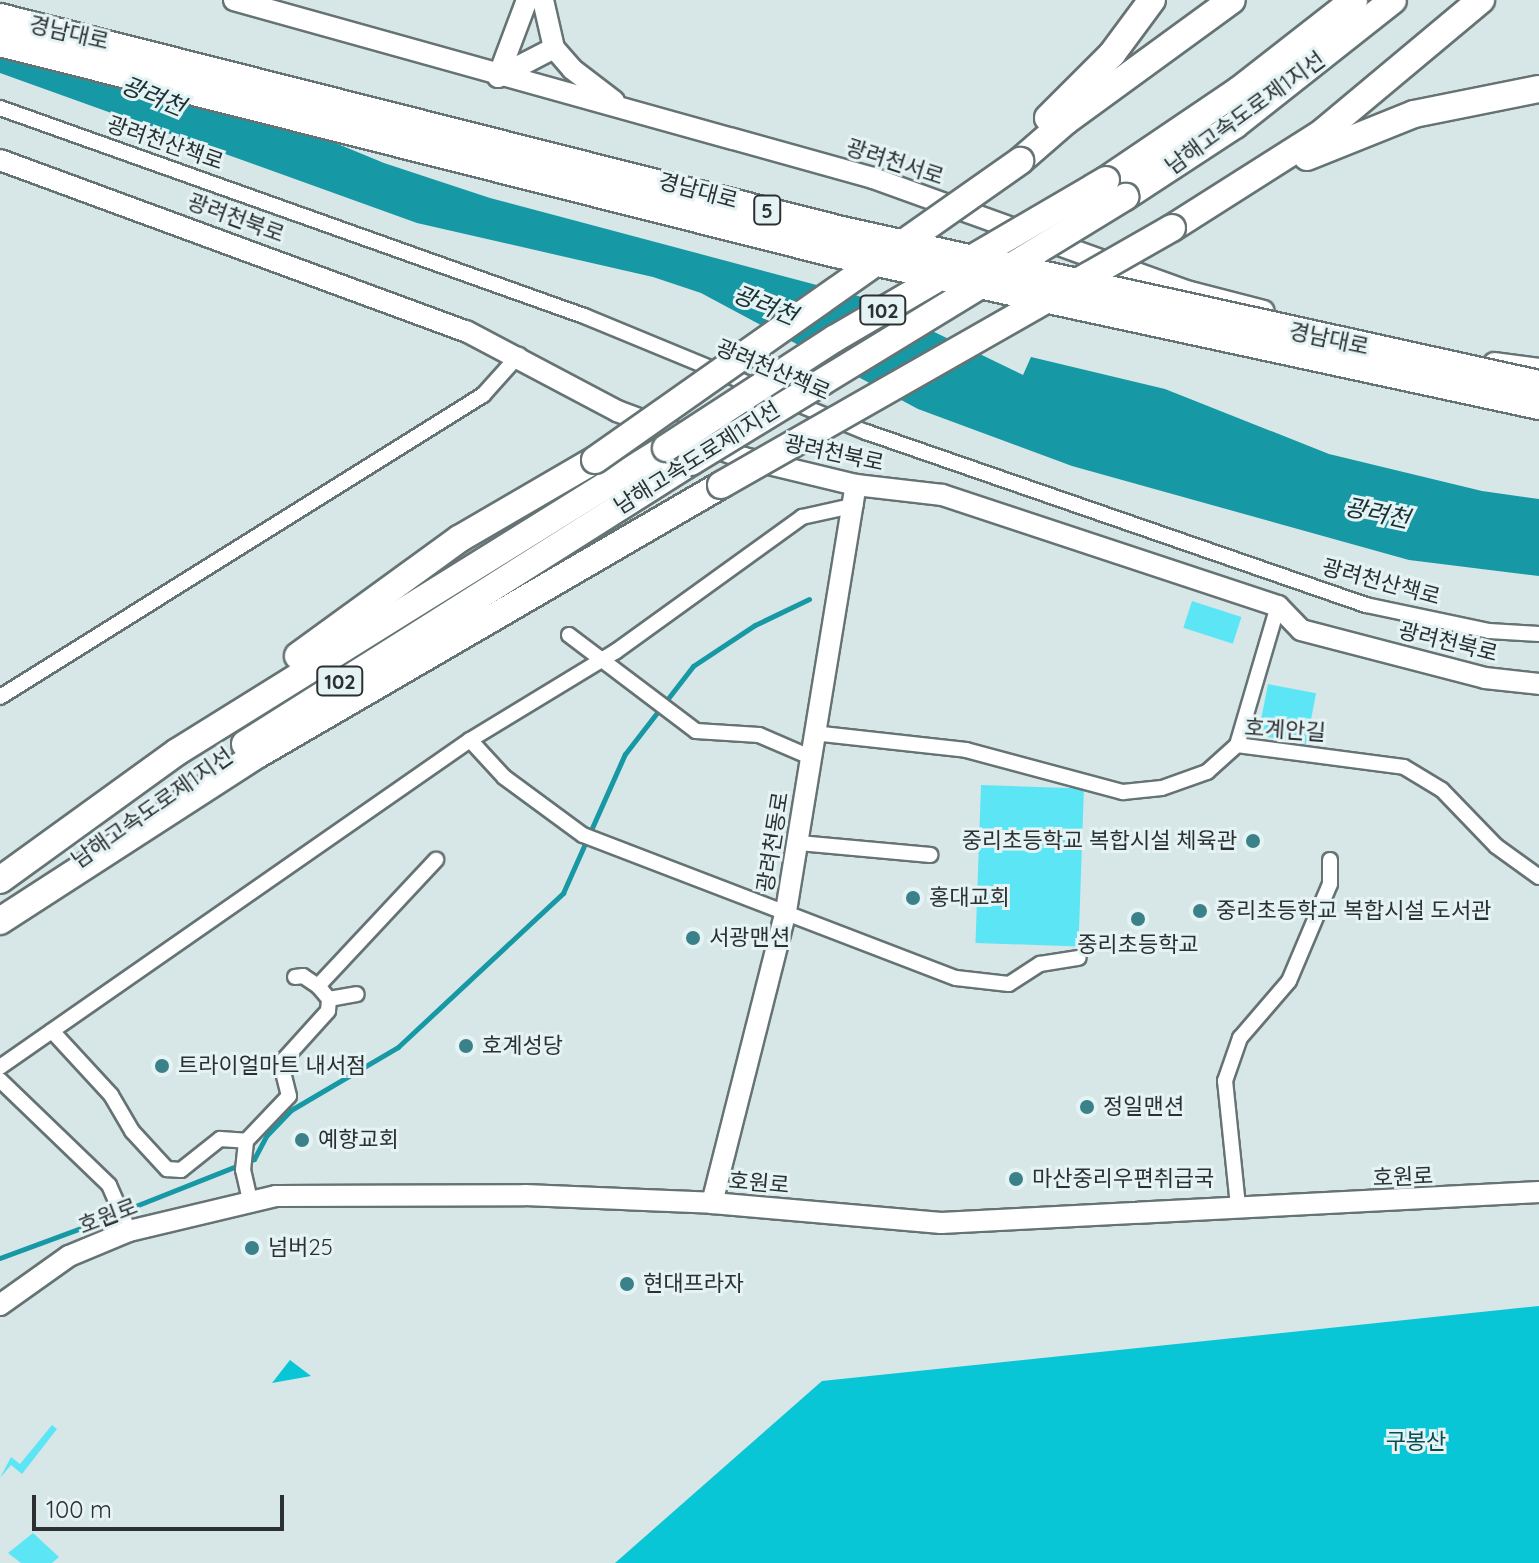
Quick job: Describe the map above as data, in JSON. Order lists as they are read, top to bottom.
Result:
{
  "streets": {
    "highway": [
      "경남대로",
      "남해고속도로제1지선",
      "5",
      "102"
    ],
    "street": [
      "광려천산책로",
      "광려천서로",
      "광려천북로",
      "호계안길",
      "광려천동로",
      "호원로"
    ]
  },
  "crossings": [
    ["광려천북로", "광려천동로"],
    ["호계안길", "광려천동로"],
    ["광려천동로", "호원로"]
  ],
  "water": ["광려천"],
  "parks": ["구봉산"],
  "places": [
    "중리초등학교 복합시설 체육관",
    "홍대교회",
    "중리초등학교 복합시설 도서관",
    "중리초등학교",
    "서광맨션",
    "호계성당",
    "트라이얼마트 내서점",
    "정일맨션",
    "예향교회",
    "마산중리우편취급국",
    "넘버25",
    "현대프라자"
  ],
  "scale_bar": "100 m"
}
